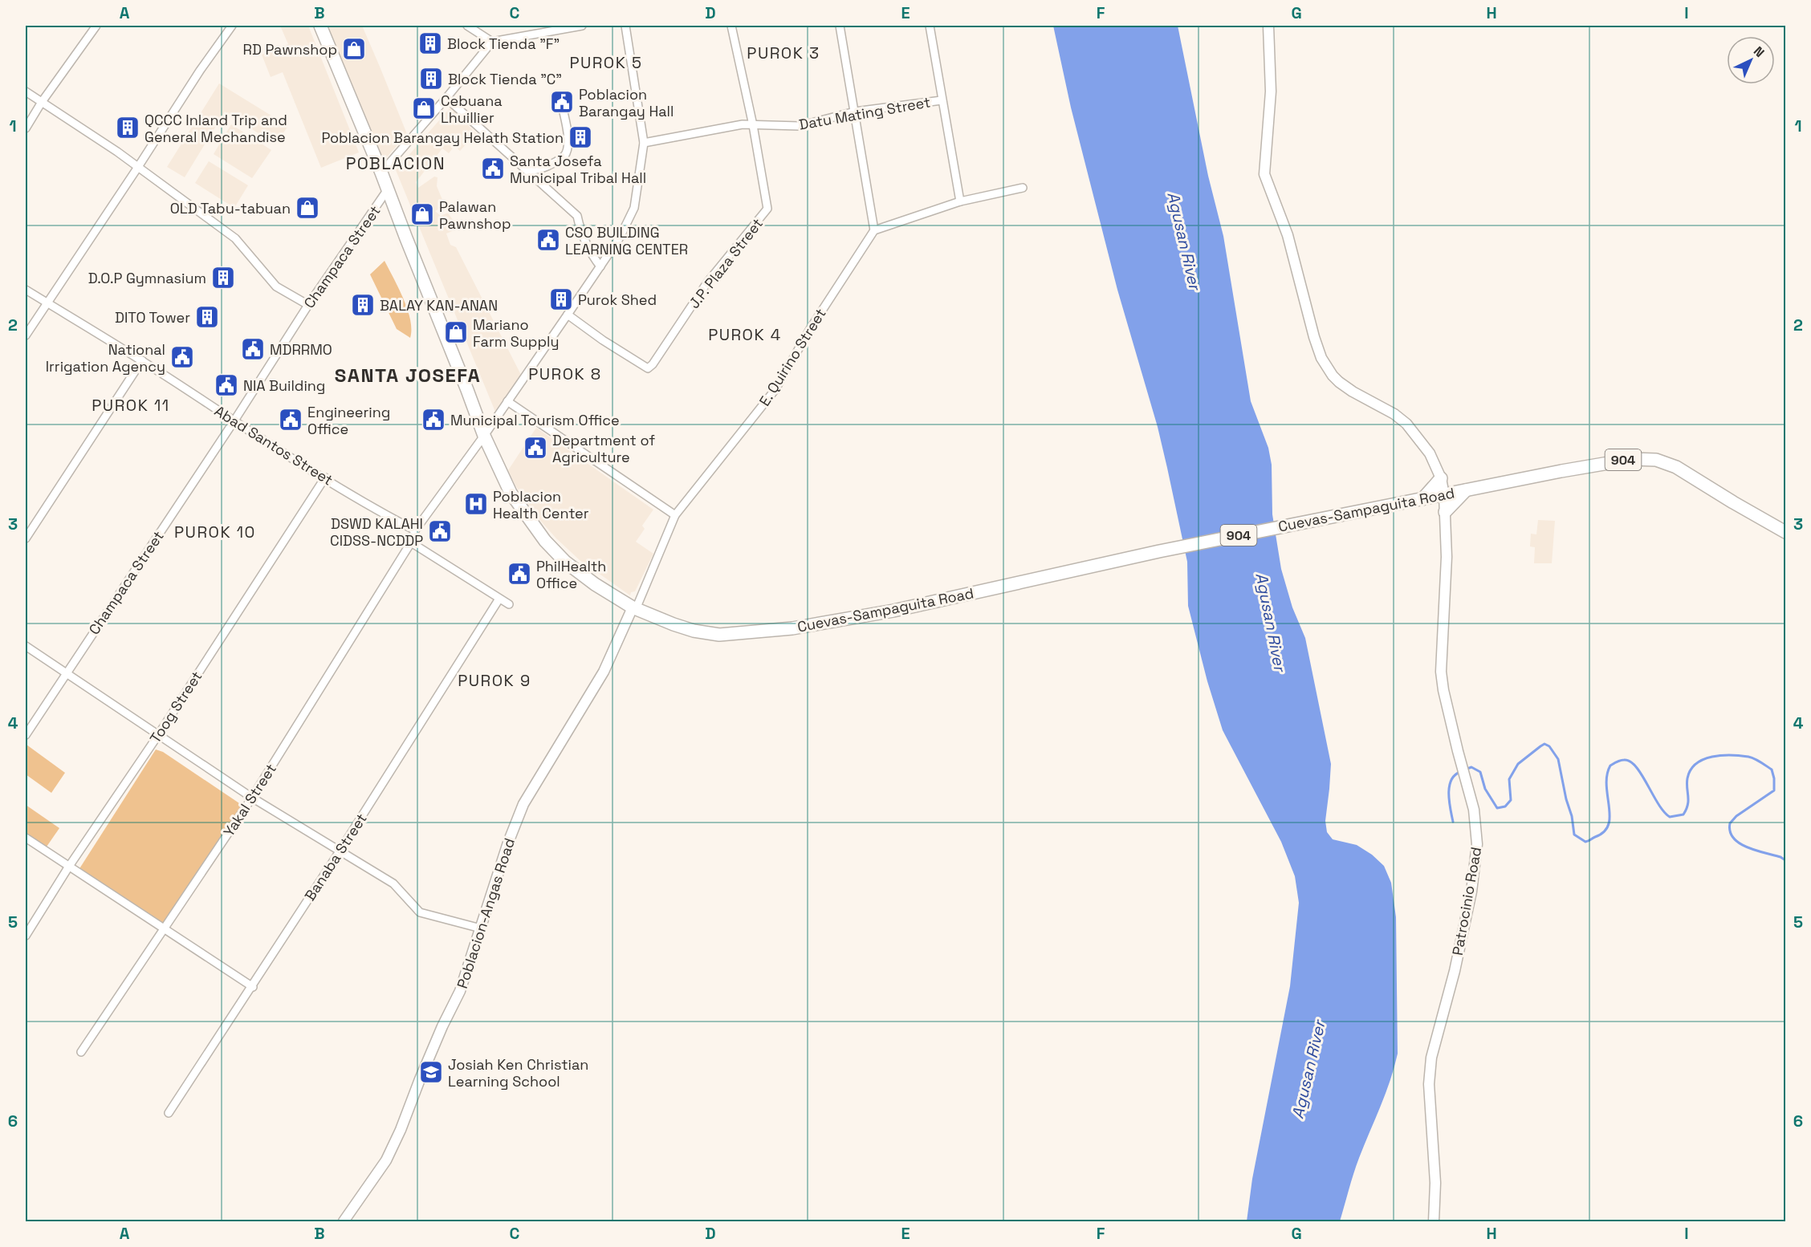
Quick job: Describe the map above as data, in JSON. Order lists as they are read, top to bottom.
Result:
{
  "streets": {
    "main road": ["904", "Cuevas-Sampaguita Road"],
    "street": [
      "Datu Mating Street",
      "Champaca Street",
      "J.P. Plaza Street",
      "E. Quirino Street",
      "Abad Santos Street",
      "Toog Street",
      "Yakal Street",
      "Banaba Street",
      "Patrocinio Road",
      "Poblacion-Angas Road"
    ]
  },
  "crossings": [
    ["Datu Mating Street", "J.P. Plaza Street"],
    ["Champaca Street", "Abad Santos Street"],
    ["Champaca Street", "Cuevas-Sampaguita Road"],
    ["E. Quirino Street", "Cuevas-Sampaguita Road"],
    ["E. Quirino Street", "Poblacion-Angas Road"],
    ["Abad Santos Street", "Toog Street"],
    ["Cuevas-Sampaguita Road", "Patrocinio Road"],
    ["Cuevas-Sampaguita Road", "Poblacion-Angas Road"]
  ],
  "districts": [
    "PUROK 3",
    "PUROK 5",
    "POBLACION",
    "PUROK 4",
    "PUROK 8",
    "SANTA JOSEFA",
    "PUROK 11",
    "PUROK 10",
    "PUROK 9"
  ],
  "water": ["Agusan River"],
  "places": {
    "building": [
      "Block Tienda \"F\"",
      "Block Tienda \"C\"",
      "QCCC Inland Trip and General Mechandise",
      "Poblacion Barangay Helath Station",
      "D.O.P Gymnasium",
      "Purok Shed",
      "BALAY KAN-ANAN",
      "DITO Tower"
    ],
    "shop": [
      "RD Pawnshop",
      "Cebuana Lhuillier",
      "OLD Tabu-tabuan",
      "Palawan Pawnshop",
      "Mariano Farm Supply"
    ],
    "public building": [
      "Poblacion Barangay Hall",
      "Santa Josefa Municipal Tribal Hall",
      "CSO BUILDING LEARNING CENTER",
      "MDRRMO",
      "National Irrigation Agency",
      "NIA Building",
      "Engineering Office",
      "Municipal Tourism Office",
      "Department of Agriculture",
      "DSWD KALAHI CIDSS-NCDDP",
      "PhilHealth Office"
    ],
    "hospital": ["Poblacion Health Center"],
    "school or university": ["Josiah Ken Christian Learning School"]
  },
  "north": "top right",
  "grid": {
    "columns": [
      "A",
      "B",
      "C",
      "D",
      "E",
      "F",
      "G",
      "H",
      "I"
    ],
    "rows": [
      "1",
      "2",
      "3",
      "4",
      "5",
      "6"
    ]
  }
}
